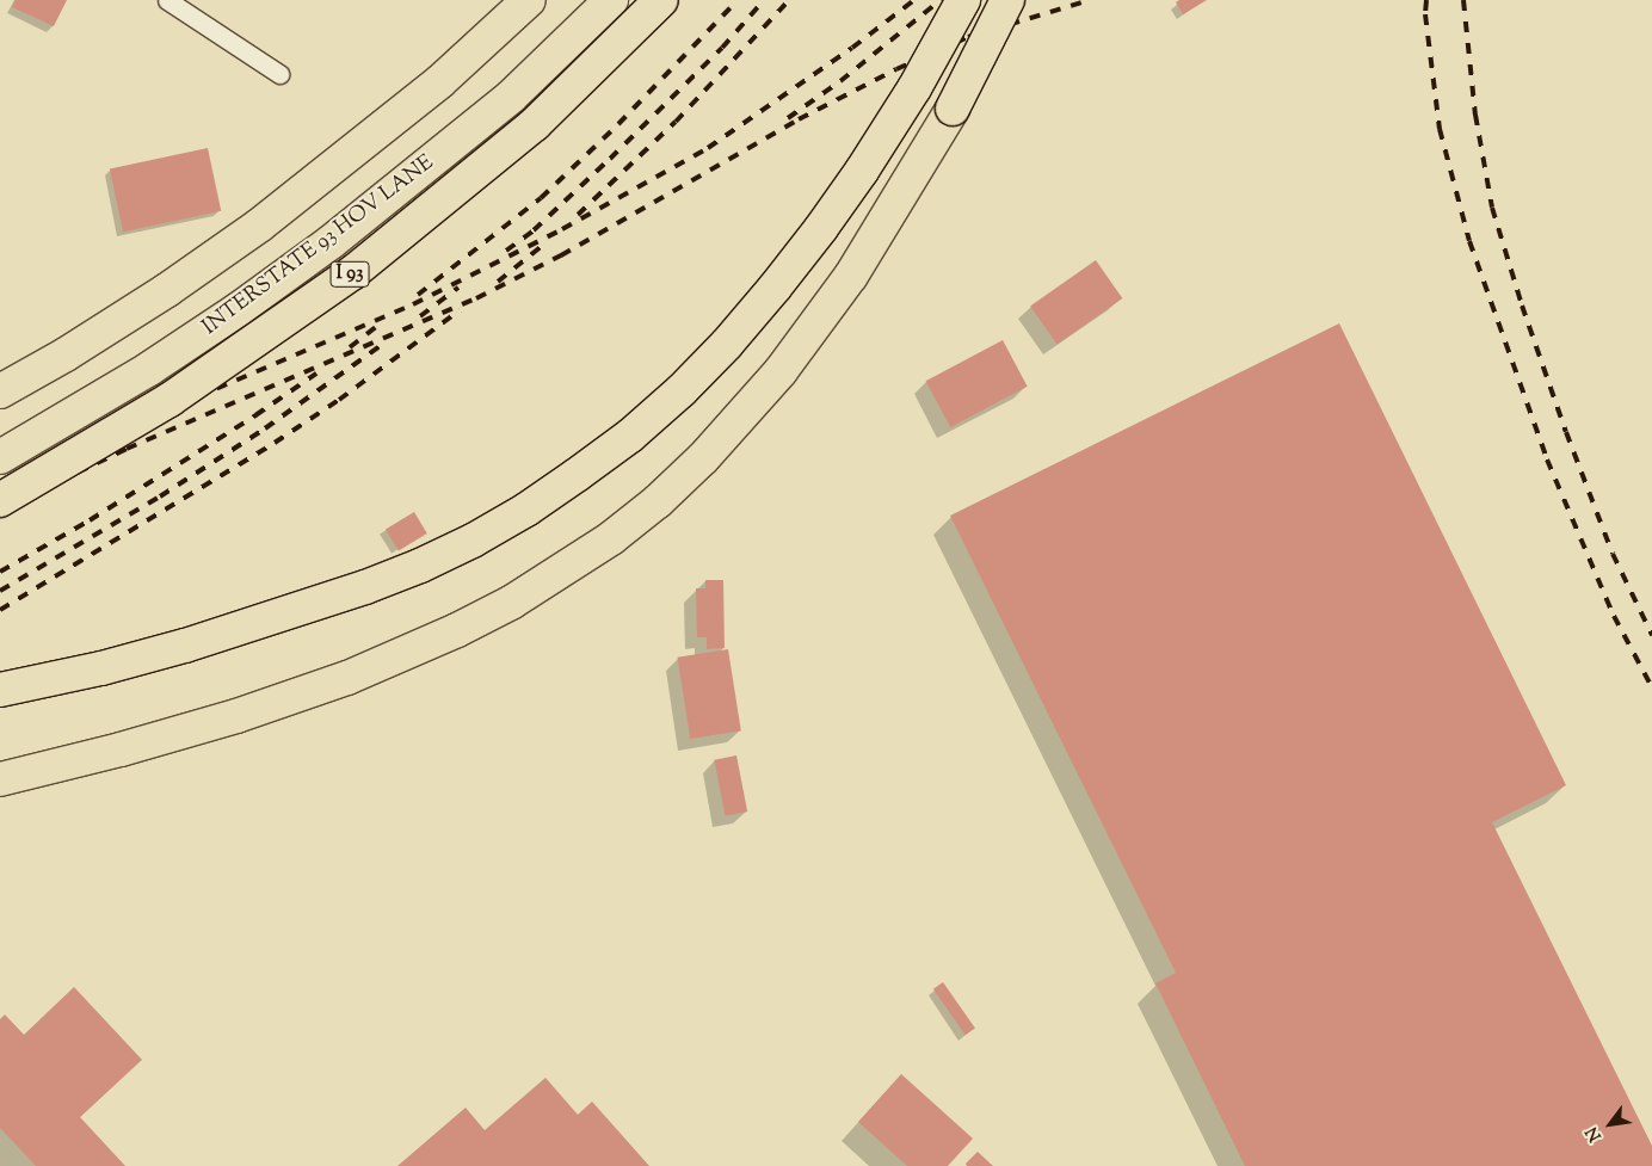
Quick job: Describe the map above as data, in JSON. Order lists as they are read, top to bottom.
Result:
{
  "streets": {
    "highway": ["INTERSTATE 93 HOV LANE", "I 93"]
  },
  "north": "bottom left"
}
